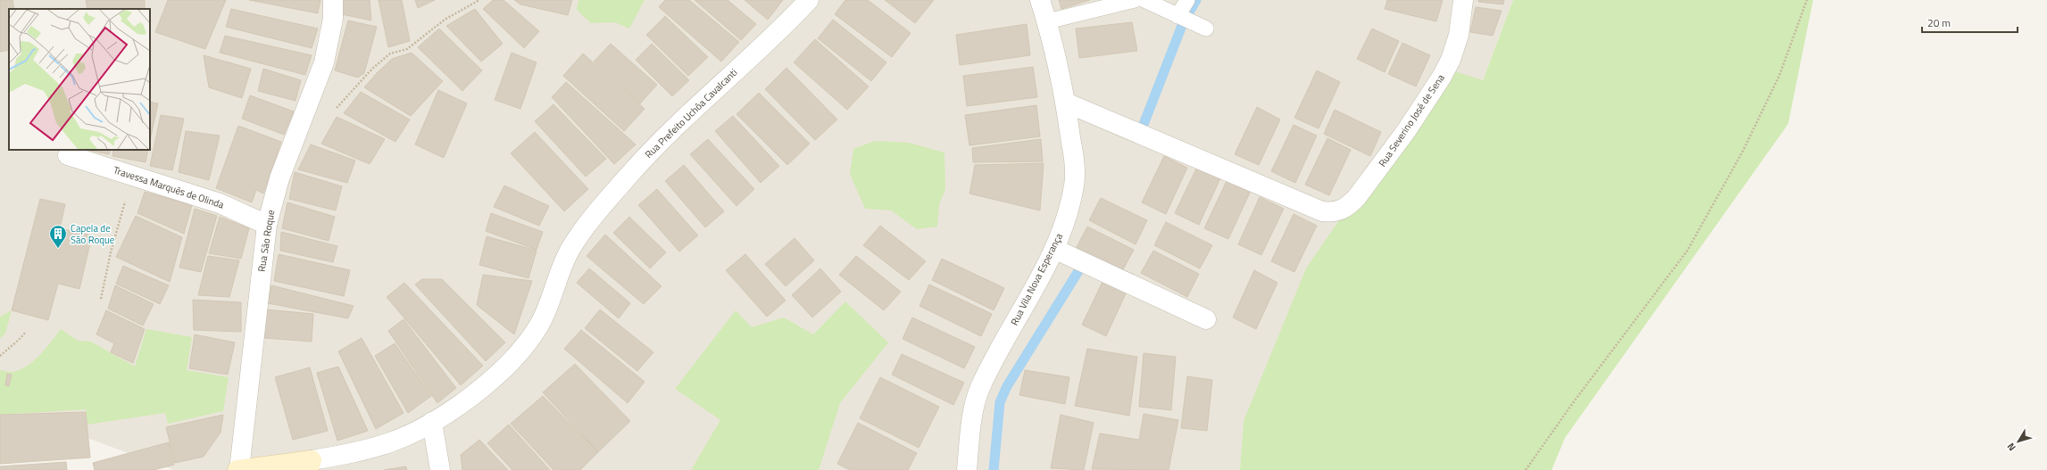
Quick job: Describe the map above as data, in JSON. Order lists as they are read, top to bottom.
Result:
{
  "streets": {
    "main road": ["Rua Prefeito Uchôa Cavalcanti"],
    "street": [
      "Rua Severino José de Sena",
      "Travessa Marquês de Olinda",
      "Rua São Roque",
      "Rua Vila Nova Esperança"
    ]
  },
  "crossings": [
    ["Rua Prefeito Uchôa Cavalcanti", "Rua São Roque"],
    ["Rua Severino José de Sena", "Rua Vila Nova Esperança"],
    ["Travessa Marquês de Olinda", "Rua São Roque"]
  ],
  "places": {
    "building": ["Capela de São Roque"]
  },
  "scale_bar": "20 m",
  "north": "bottom left"
}
